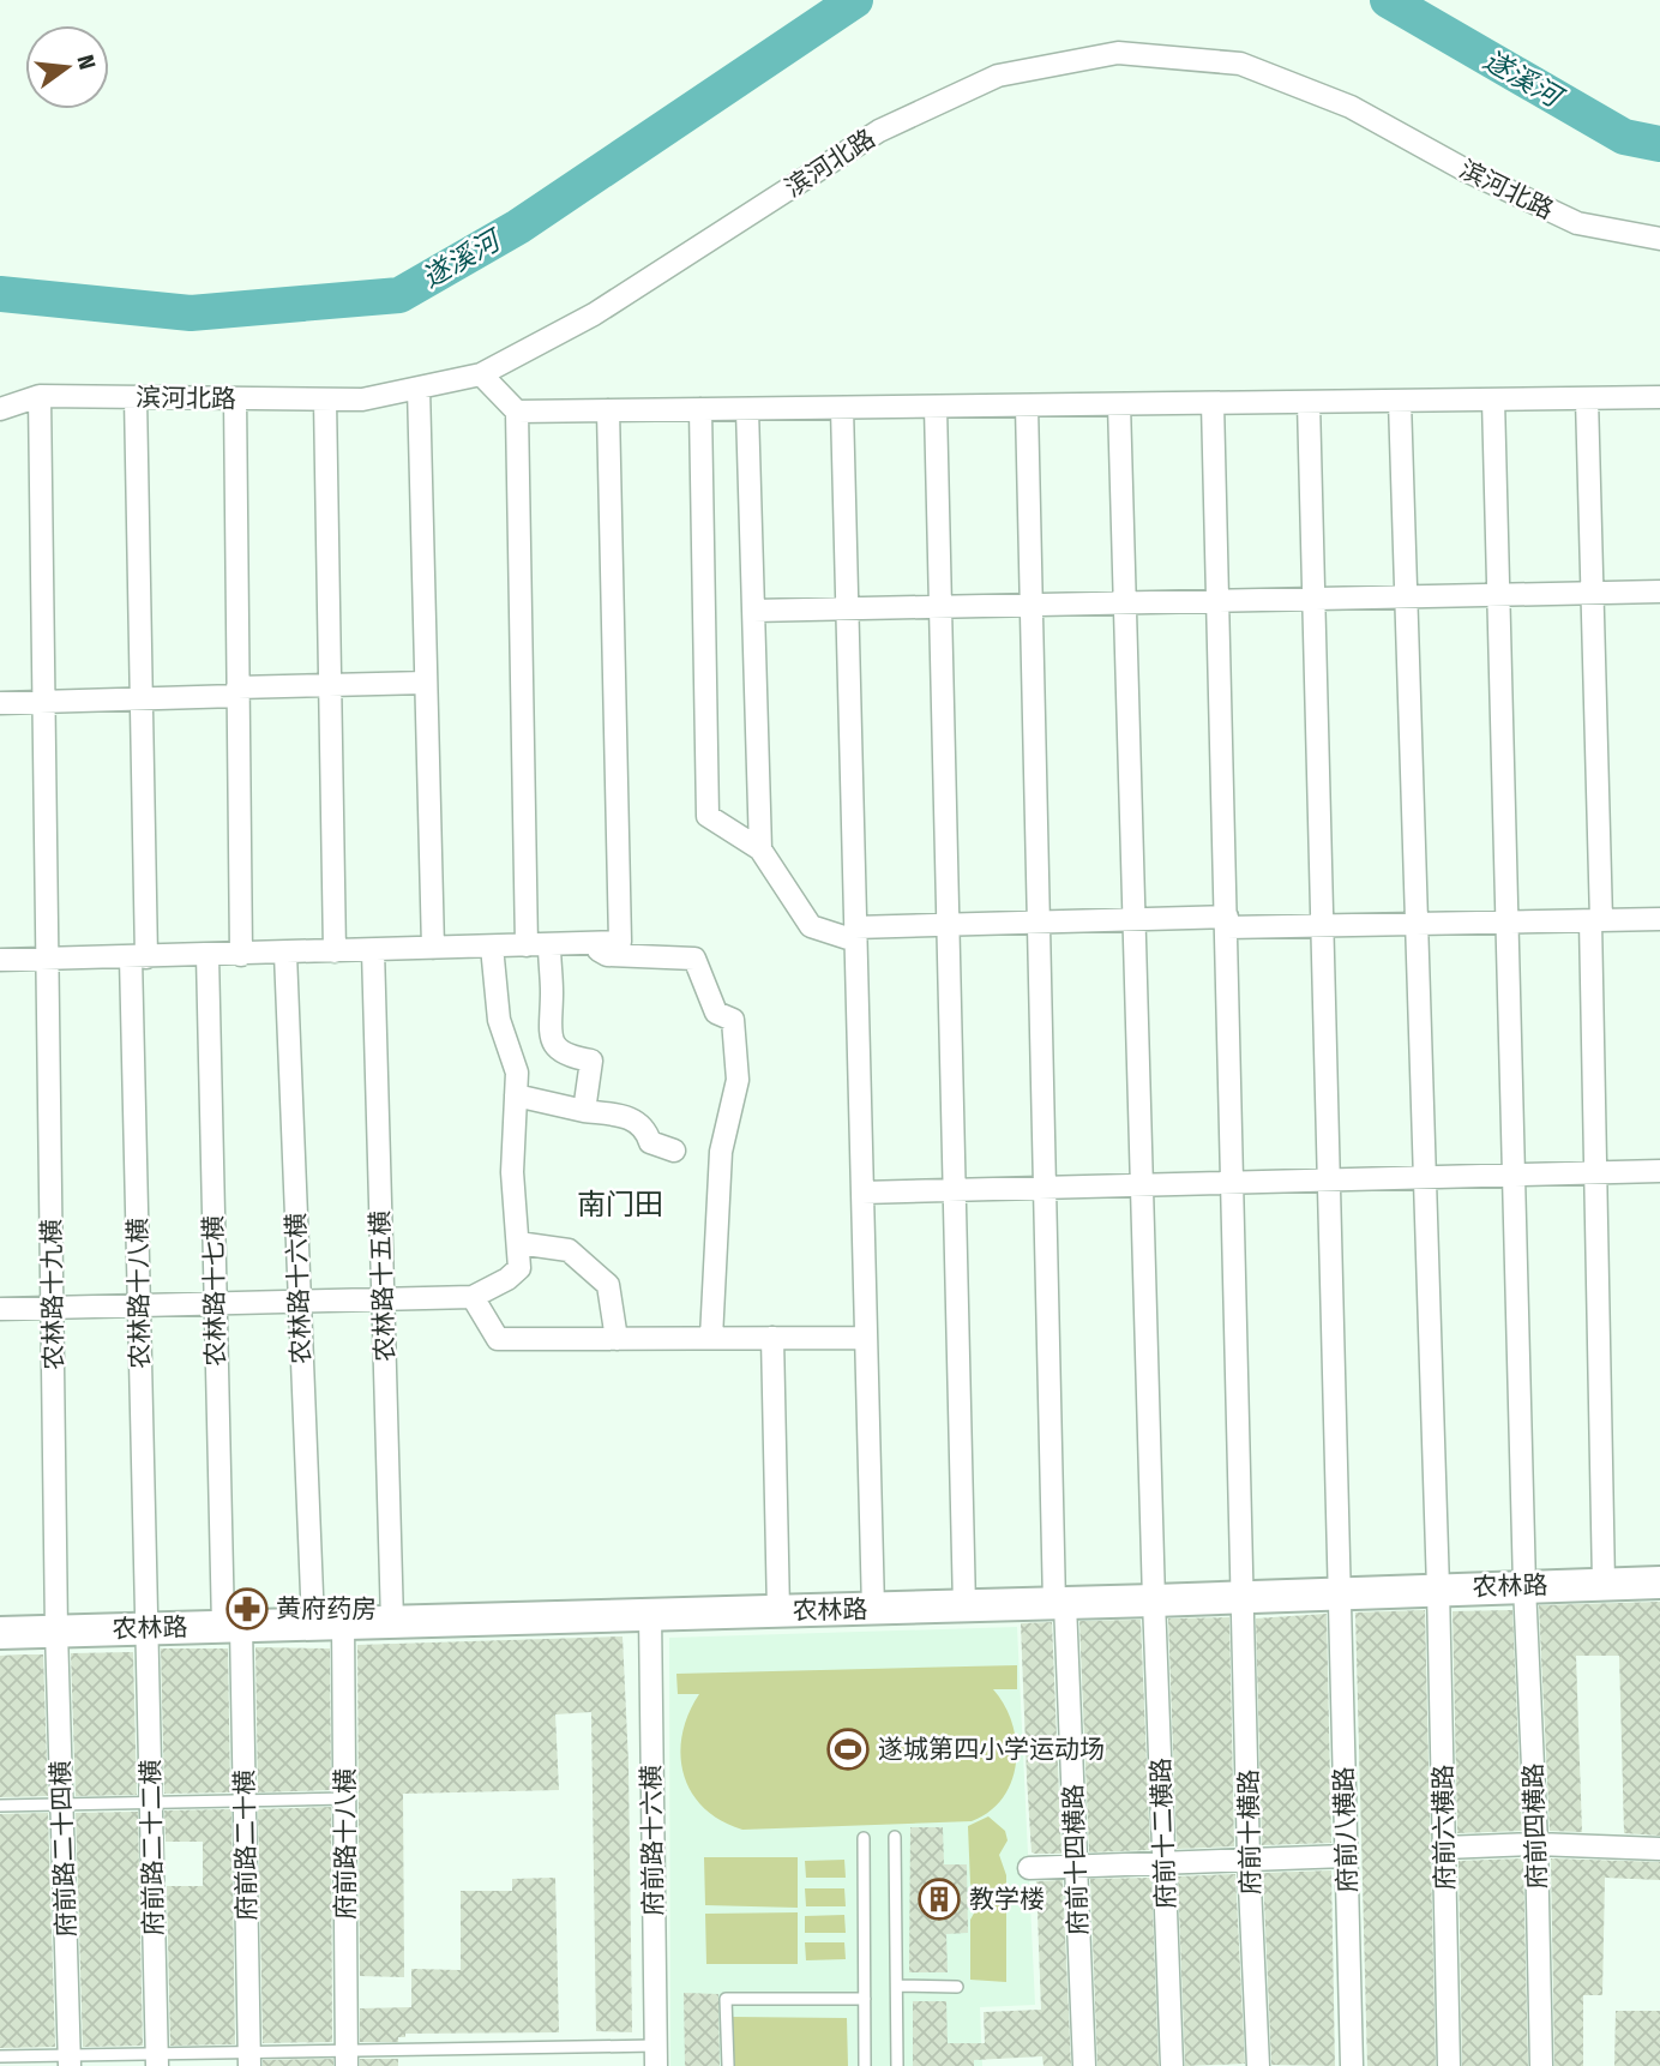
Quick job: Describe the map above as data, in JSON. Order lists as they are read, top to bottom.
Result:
{
  "streets": {
    "street": [
      "滨河北路",
      "农林路十五横",
      "农林路十六横",
      "农林路十七横",
      "农林路十八横",
      "农林路十九横",
      "农林路",
      "府前四横路",
      "府前六横路",
      "府前八横路",
      "府前十横路",
      "府前十二横路",
      "府前路十六横",
      "府前路十八横",
      "府前路二十横",
      "府前路二十二横",
      "府前路二十四横",
      "府前十四横路"
    ]
  },
  "crossings": [
    ["滨河北路", "农林路十八横"],
    ["滨河北路", "农林路十九横"],
    ["农林路十五横", "农林路"],
    ["农林路十六横", "农林路"],
    ["农林路十六横", "府前路十八横"],
    ["农林路十七横", "农林路"],
    ["农林路十七横", "府前路二十横"],
    ["农林路十八横", "农林路"],
    ["农林路十八横", "府前路二十二横"],
    ["农林路十九横", "农林路"],
    ["农林路十九横", "府前路二十四横"],
    ["农林路", "府前四横路"],
    ["农林路", "府前六横路"],
    ["农林路", "府前八横路"],
    ["农林路", "府前十横路"],
    ["农林路", "府前十二横路"],
    ["农林路", "府前路十六横"],
    ["农林路", "府前路十八横"],
    ["农林路", "府前路二十横"],
    ["农林路", "府前路二十二横"],
    ["农林路", "府前路二十四横"],
    ["农林路", "府前十四横路"]
  ],
  "districts": ["南门田"],
  "water": ["遂溪河"],
  "places": {
    "pharmacy": ["黄府药房"],
    "sports": ["遂城第四小学运动场"],
    "building": ["教学楼"]
  },
  "north": "right"
}
